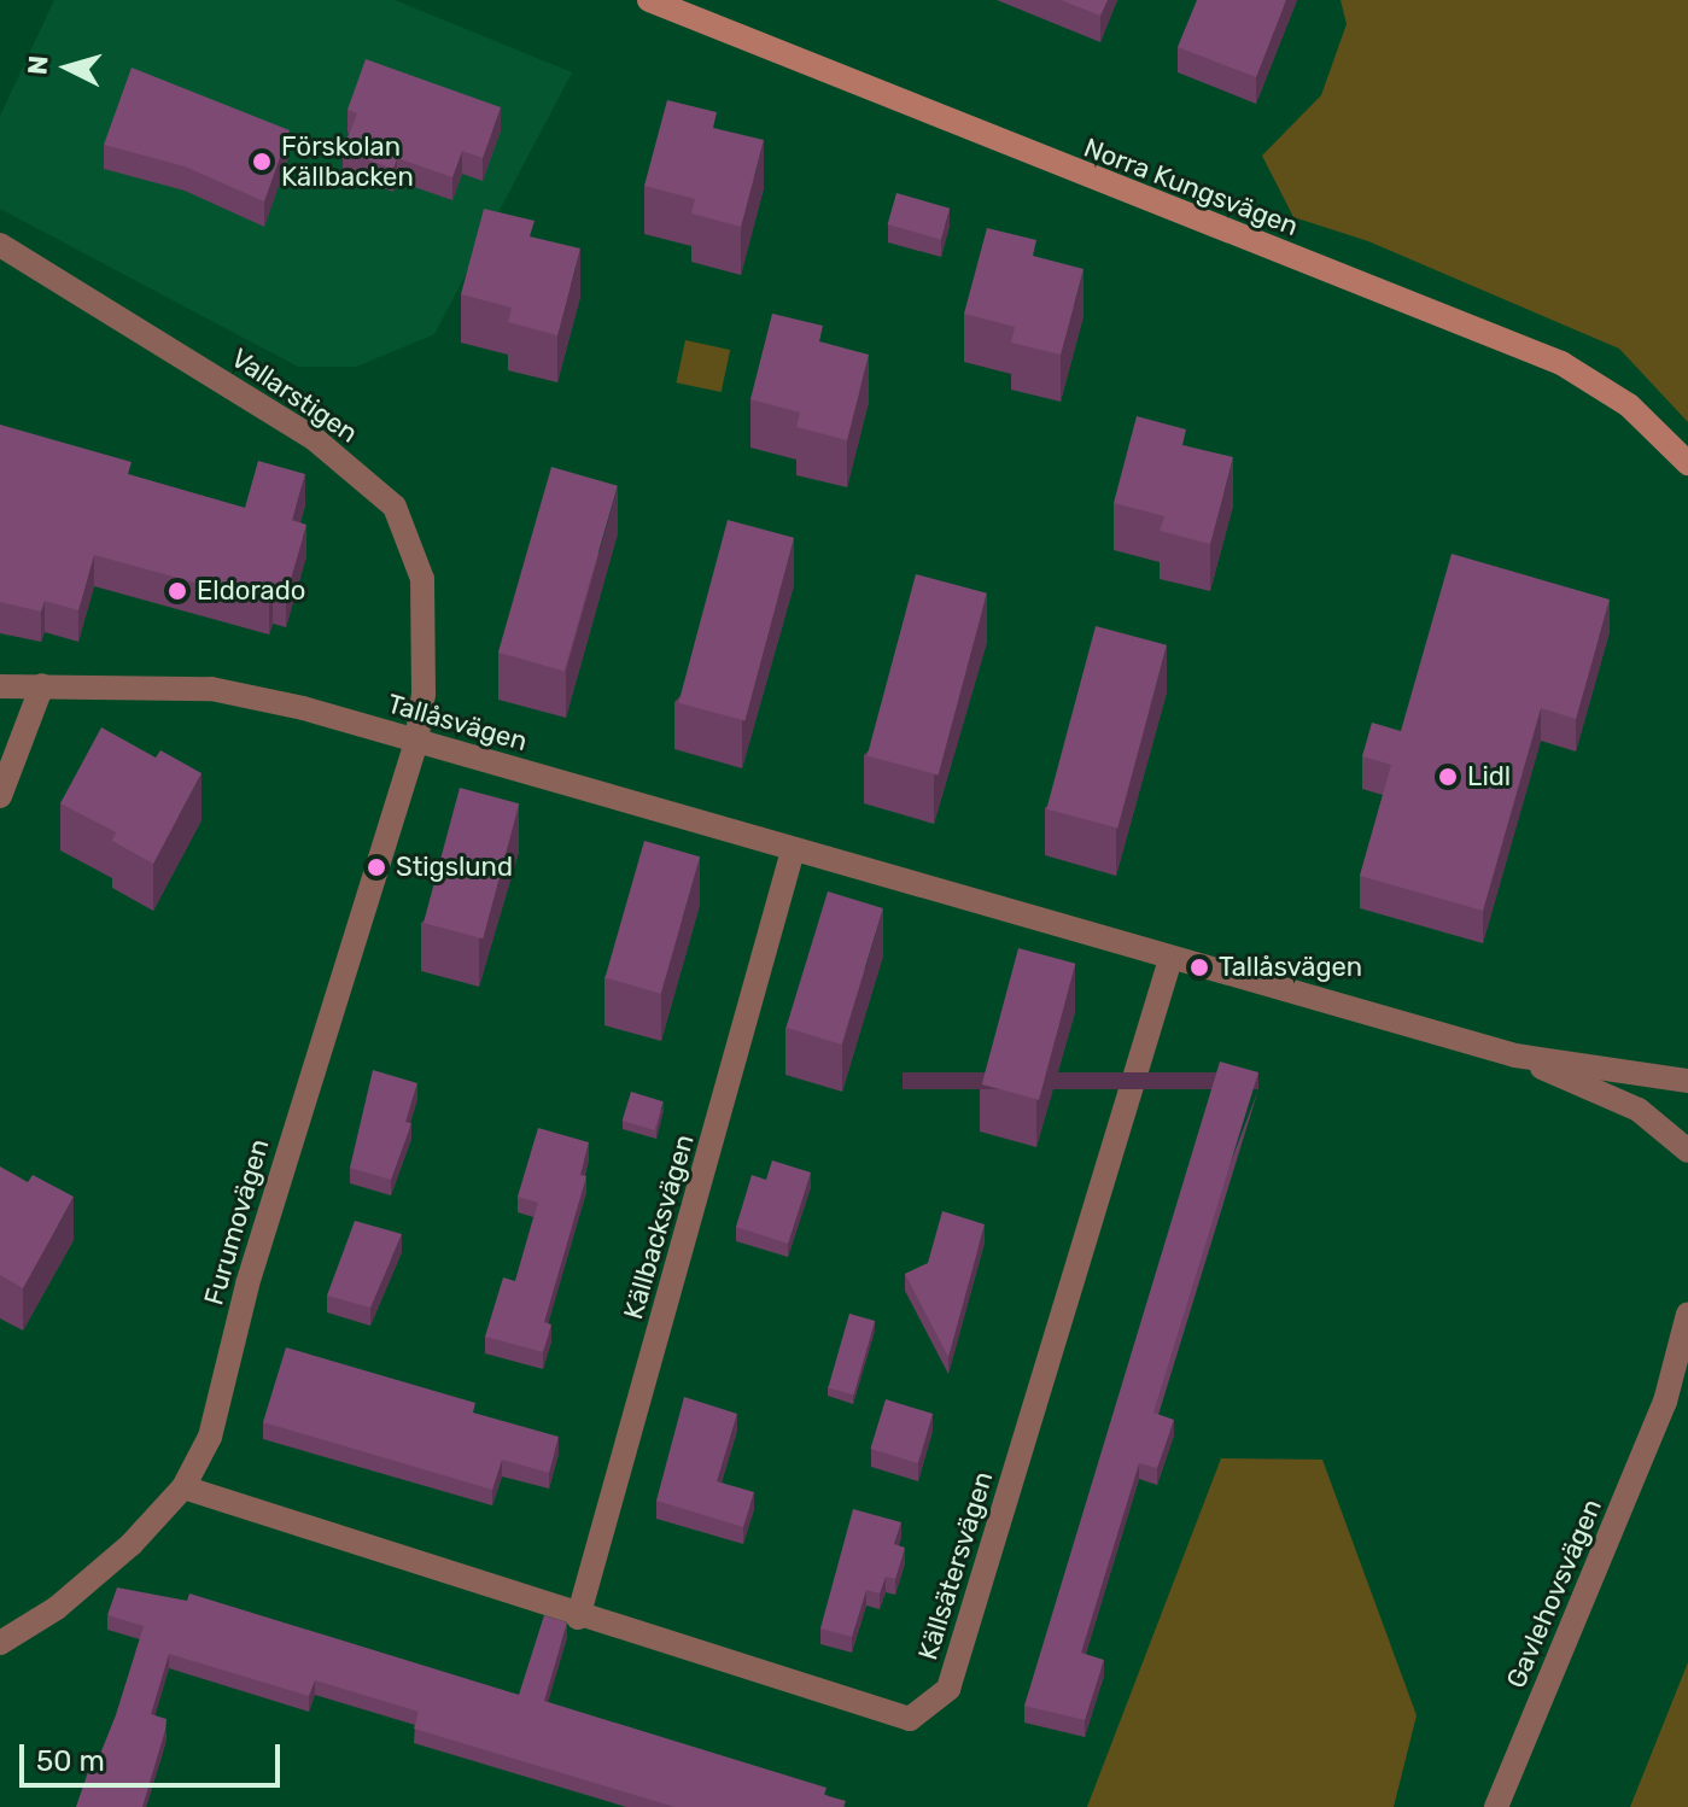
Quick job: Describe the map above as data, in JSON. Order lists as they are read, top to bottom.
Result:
{
  "streets": {
    "street": [
      "Norra Kungsvägen",
      "Vallarstigen",
      "Tallåsvägen",
      "Furumovägen",
      "Källbacksvägen",
      "Källsätersvägen",
      "Gavlehovsvägen"
    ]
  },
  "crossings": [
    ["Vallarstigen", "Tallåsvägen"],
    ["Vallarstigen", "Furumovägen"],
    ["Tallåsvägen", "Furumovägen"],
    ["Tallåsvägen", "Källbacksvägen"],
    ["Tallåsvägen", "Källsätersvägen"],
    ["Furumovägen", "Källsätersvägen"],
    ["Källbacksvägen", "Källsätersvägen"]
  ],
  "places": [
    "Förskolan Källbacken",
    "Eldorado",
    "Lidl",
    "Stigslund",
    "Tallåsvägen"
  ],
  "scale_bar": "50 m",
  "north": "left"
}
